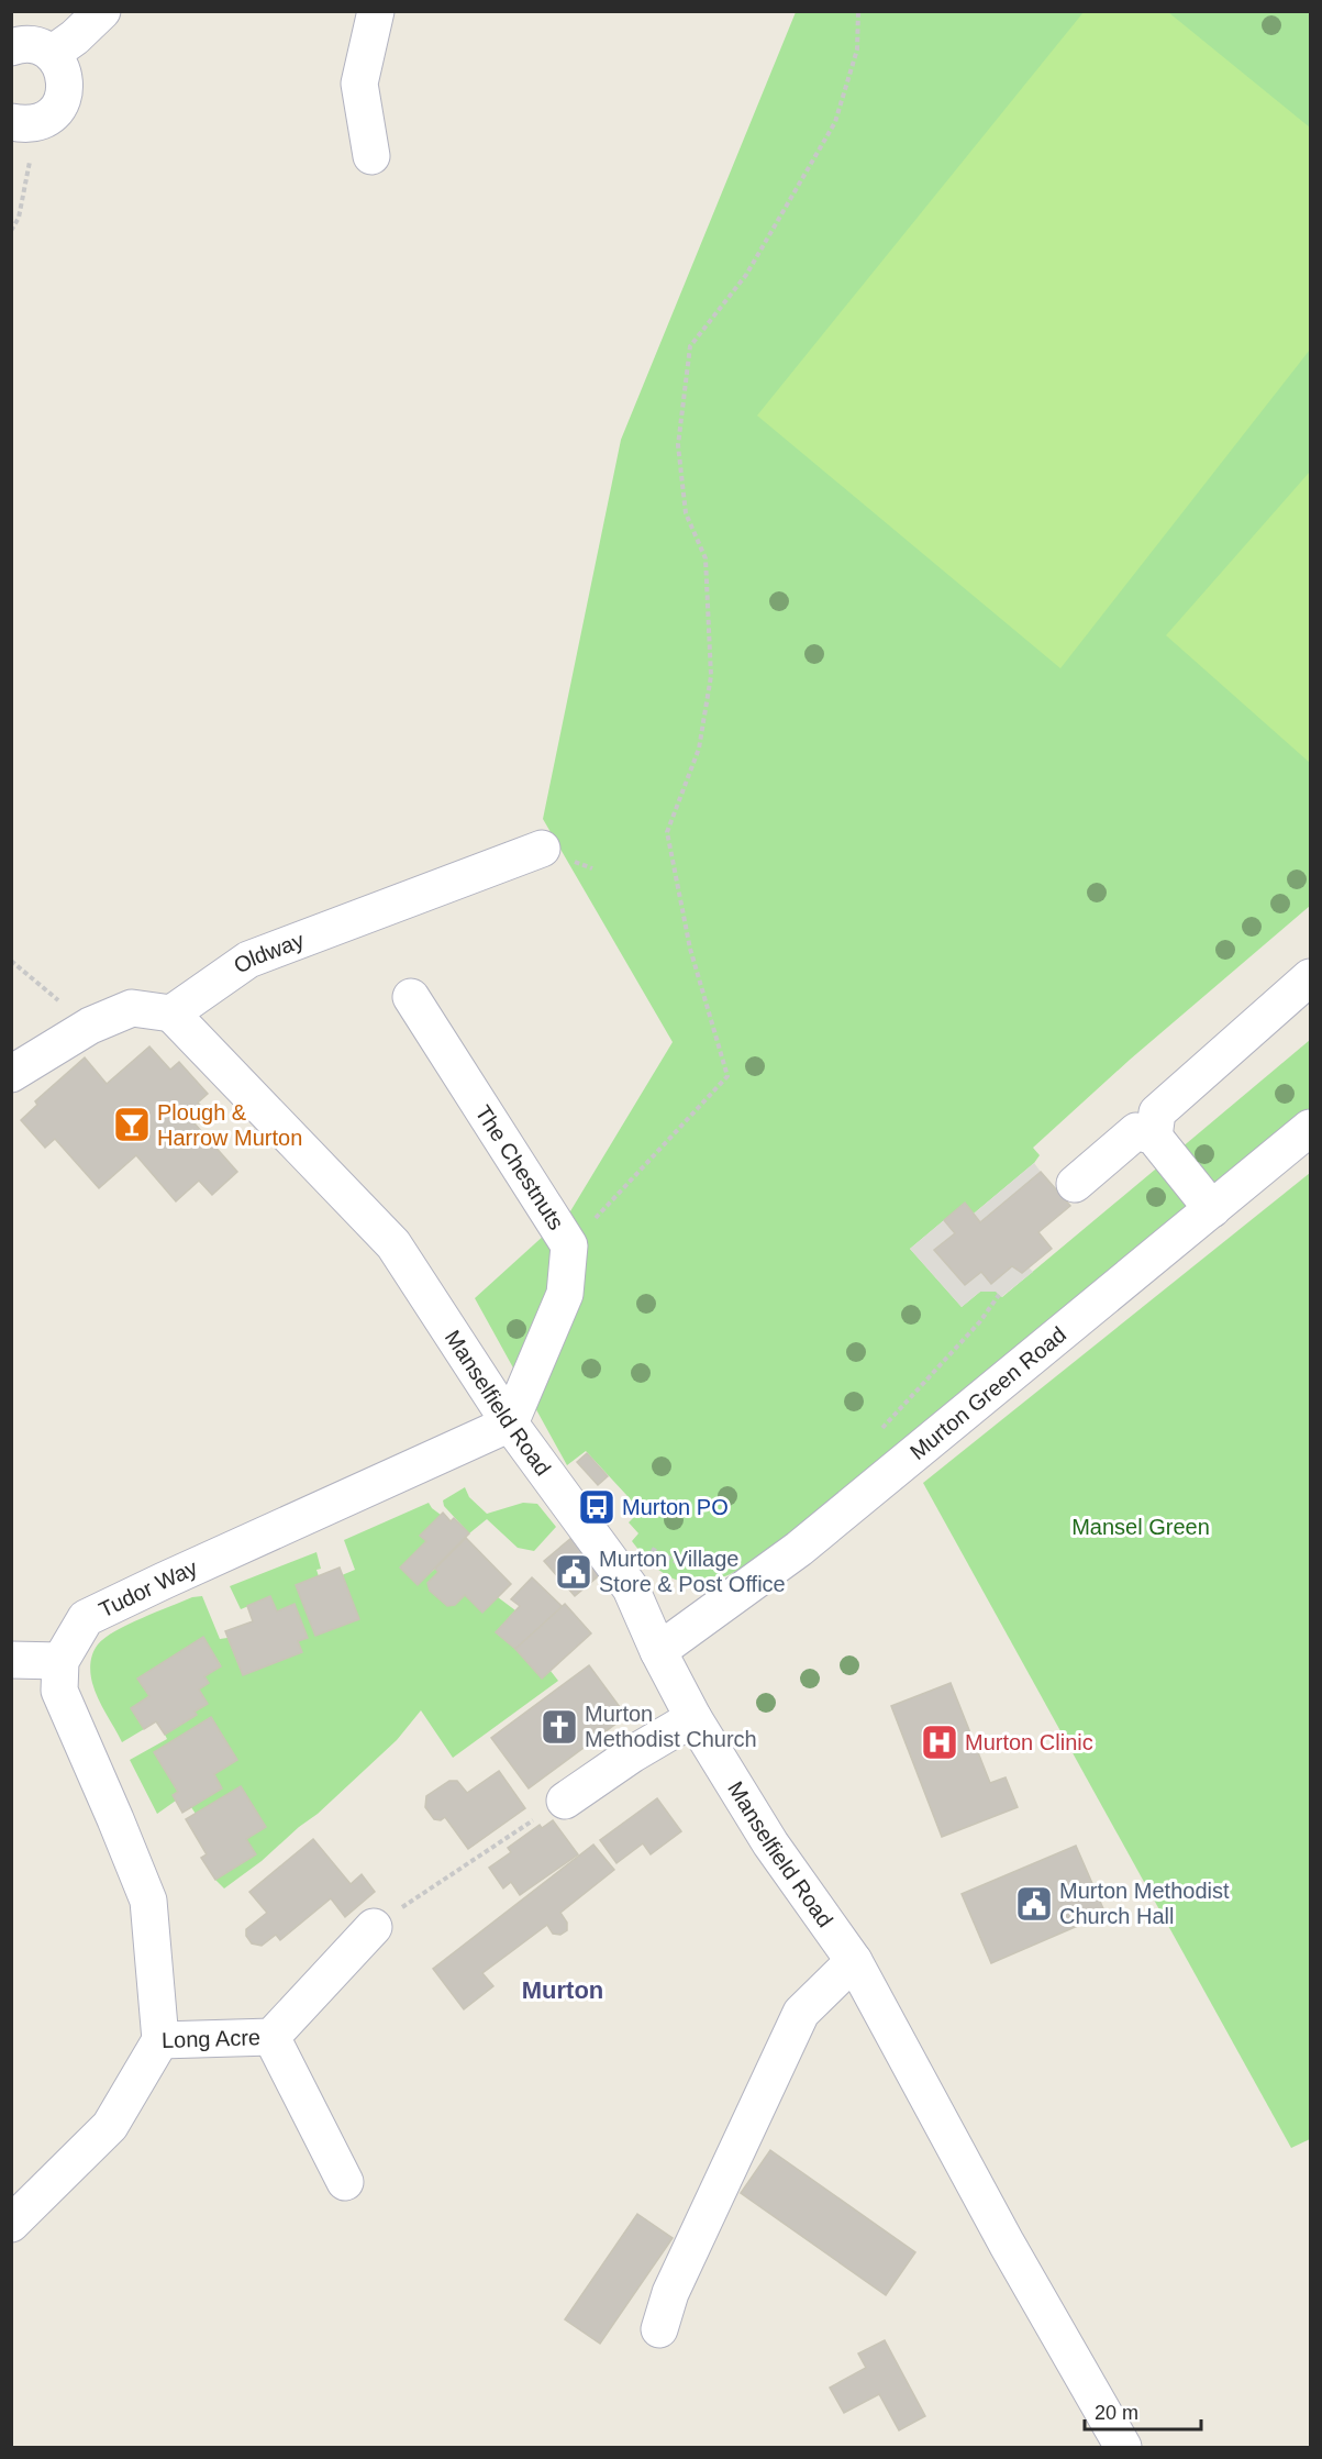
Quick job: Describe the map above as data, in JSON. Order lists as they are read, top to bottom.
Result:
{
  "streets": {
    "street": [
      "Oldway",
      "The Chestnuts",
      "Murton Green Road",
      "Manselfield Road",
      "Tudor Way",
      "Long Acre"
    ]
  },
  "crossings": [
    ["Oldway", "Manselfield Road"],
    ["The Chestnuts", "Manselfield Road"],
    ["The Chestnuts", "Tudor Way"],
    ["Murton Green Road", "Manselfield Road"],
    ["Manselfield Road", "Tudor Way"]
  ],
  "districts": ["Murton"],
  "parks": ["Mansel Green"],
  "places": {
    "bar": ["Plough & Harrow Murton"],
    "bus stop": ["Murton PO"],
    "public building": ["Murton Village Store & Post Office", "Murton Methodist Church Hall"],
    "church": ["Murton Methodist Church"],
    "hospital": ["Murton Clinic"]
  },
  "scale_bar": "20 m"
}
